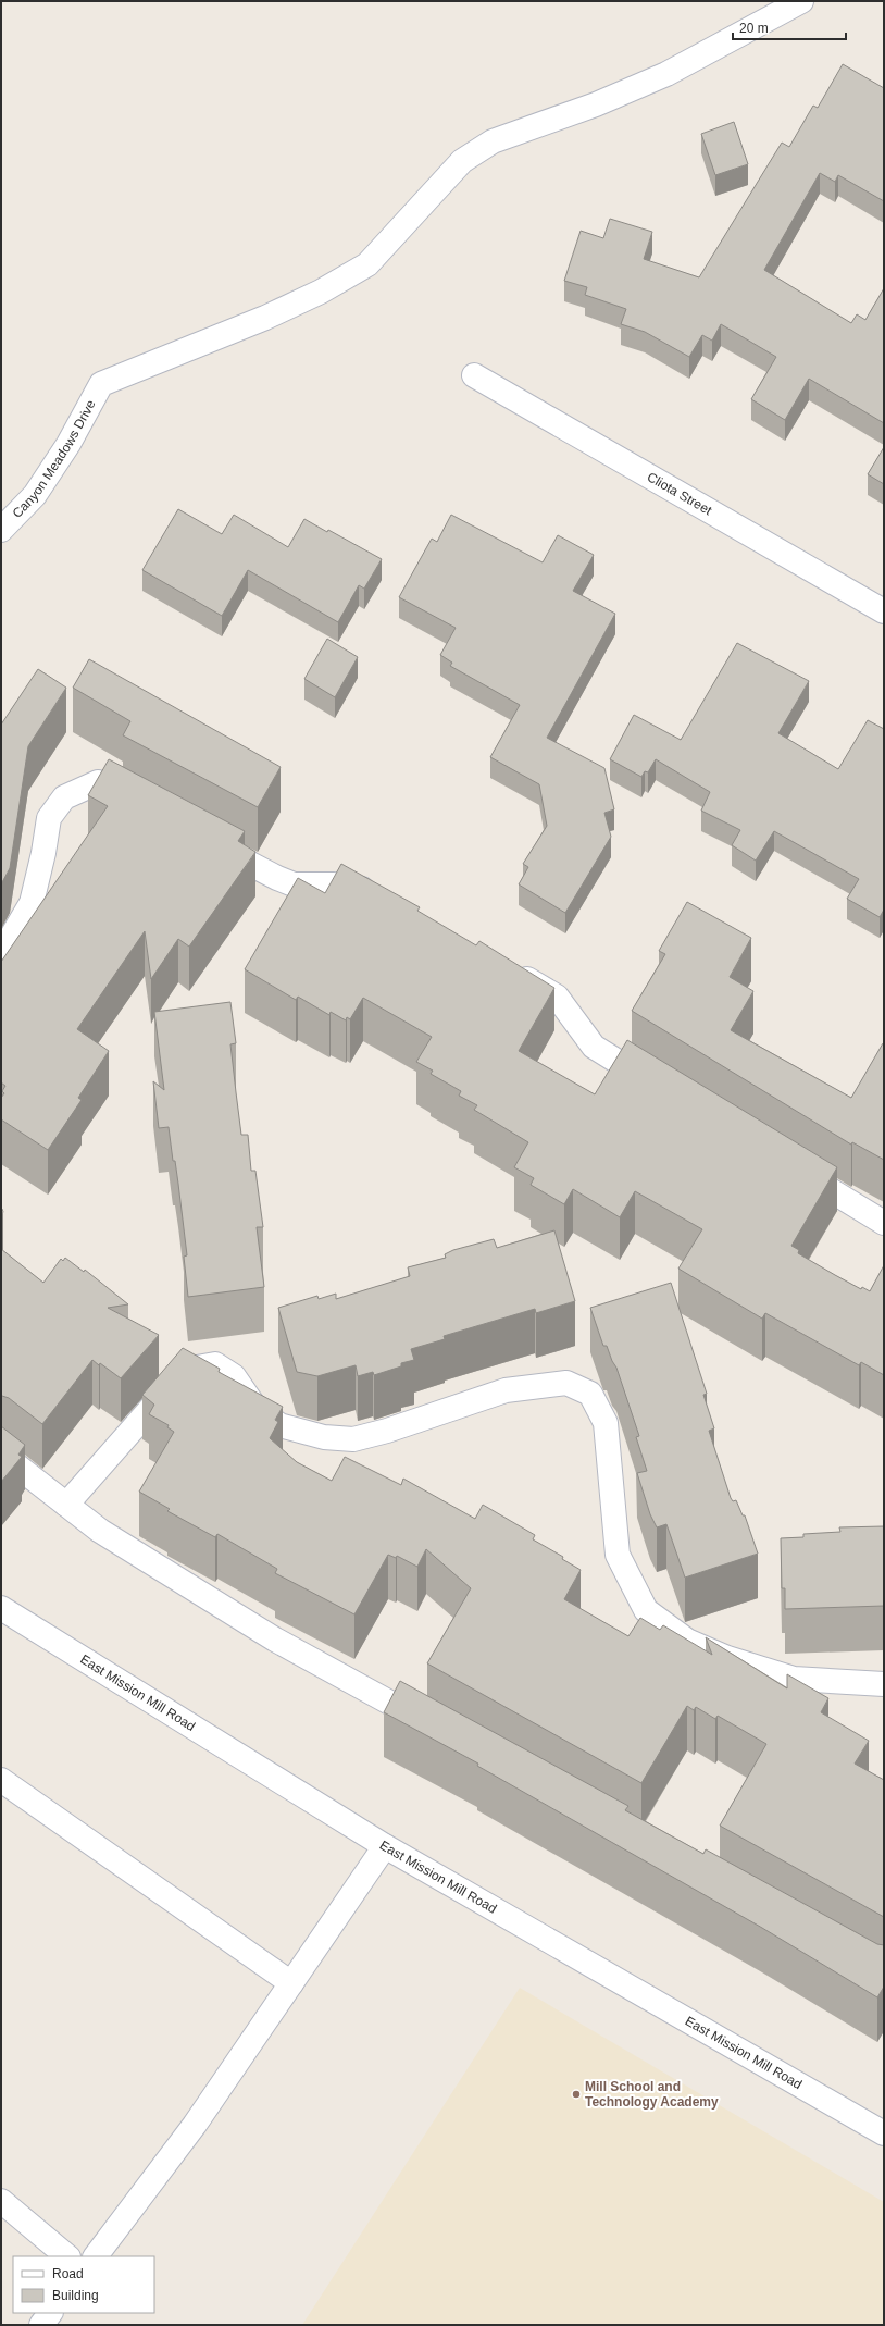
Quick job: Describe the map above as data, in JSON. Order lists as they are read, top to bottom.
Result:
{
  "streets": {
    "street": ["Canyon Meadows Drive", "Cliota Street", "East Mission Mill Road"]
  },
  "places": ["Mill School and Technology Academy"],
  "legend": ["Road", "Building"],
  "scale_bar": "20 m"
}
